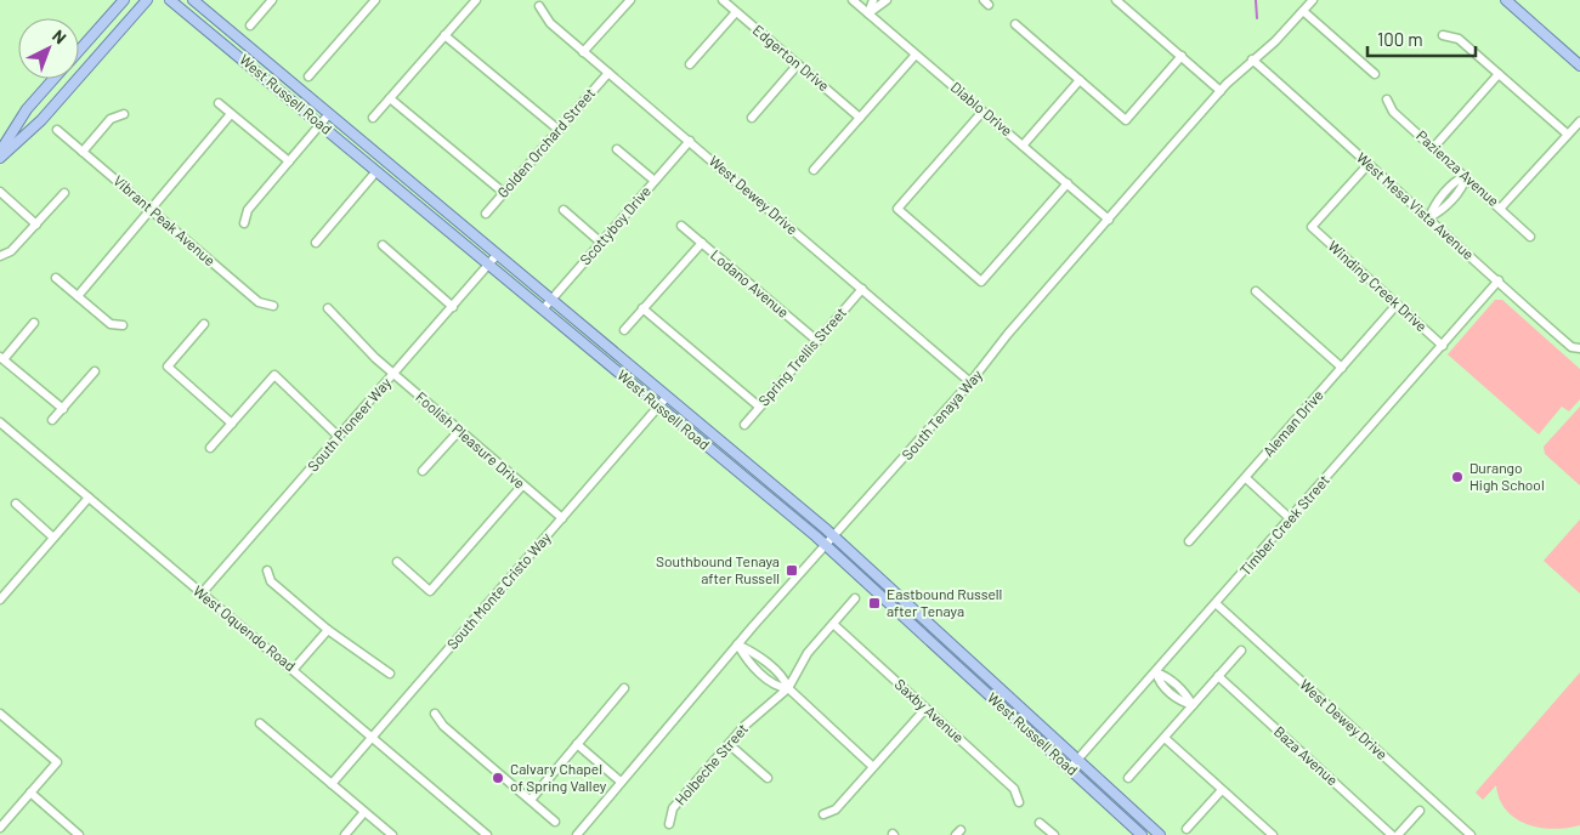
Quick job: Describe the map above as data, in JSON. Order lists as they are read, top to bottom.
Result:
{
  "streets": {
    "main road": ["West Russell Road"],
    "street": [
      "Edgerton Drive",
      "Diablo Drive",
      "Golden Orchard Street",
      "Pazienza Avenue",
      "West Dewey Drive",
      "West Mesa Vista Avenue",
      "Vibrant Peak Avenue",
      "Scottyboy Drive",
      "Lodano Avenue",
      "Winding Creek Drive",
      "Spring Trellis Street",
      "South Tenaya Way",
      "Aleman Drive",
      "South Pioneer Way",
      "Foolish Pleasure Drive",
      "Timber Creek Street",
      "South Monte Cristo Way",
      "West Oquendo Road",
      "Saxby Avenue",
      "Baza Avenue",
      "Holbeche Street"
    ]
  },
  "crossings": [
    ["West Russell Road", "Scottyboy Drive"],
    ["West Russell Road", "South Tenaya Way"],
    ["West Russell Road", "South Pioneer Way"],
    ["West Russell Road", "Timber Creek Street"],
    ["West Russell Road", "South Monte Cristo Way"],
    ["Diablo Drive", "South Tenaya Way"],
    ["Golden Orchard Street", "West Dewey Drive"],
    ["West Dewey Drive", "Scottyboy Drive"],
    ["West Dewey Drive", "Spring Trellis Street"],
    ["West Dewey Drive", "South Tenaya Way"],
    ["West Dewey Drive", "Timber Creek Street"],
    ["West Mesa Vista Avenue", "Winding Creek Drive"],
    ["West Mesa Vista Avenue", "South Tenaya Way"],
    ["West Mesa Vista Avenue", "Timber Creek Street"],
    ["Lodano Avenue", "Spring Trellis Street"],
    ["Winding Creek Drive", "Aleman Drive"],
    ["Winding Creek Drive", "Timber Creek Street"],
    ["South Pioneer Way", "Foolish Pleasure Drive"],
    ["South Pioneer Way", "West Oquendo Road"],
    ["Foolish Pleasure Drive", "South Monte Cristo Way"],
    ["South Monte Cristo Way", "West Oquendo Road"],
    ["Saxby Avenue", "Holbeche Street"]
  ],
  "places": {
    "other": ["Durango High School", "Calvary Chapel of Spring Valley"],
    "transit": ["Southbound Tenaya after Russell", "Eastbound Russell after Tenaya"]
  },
  "scale_bar": "100 m",
  "north": "top right"
}
